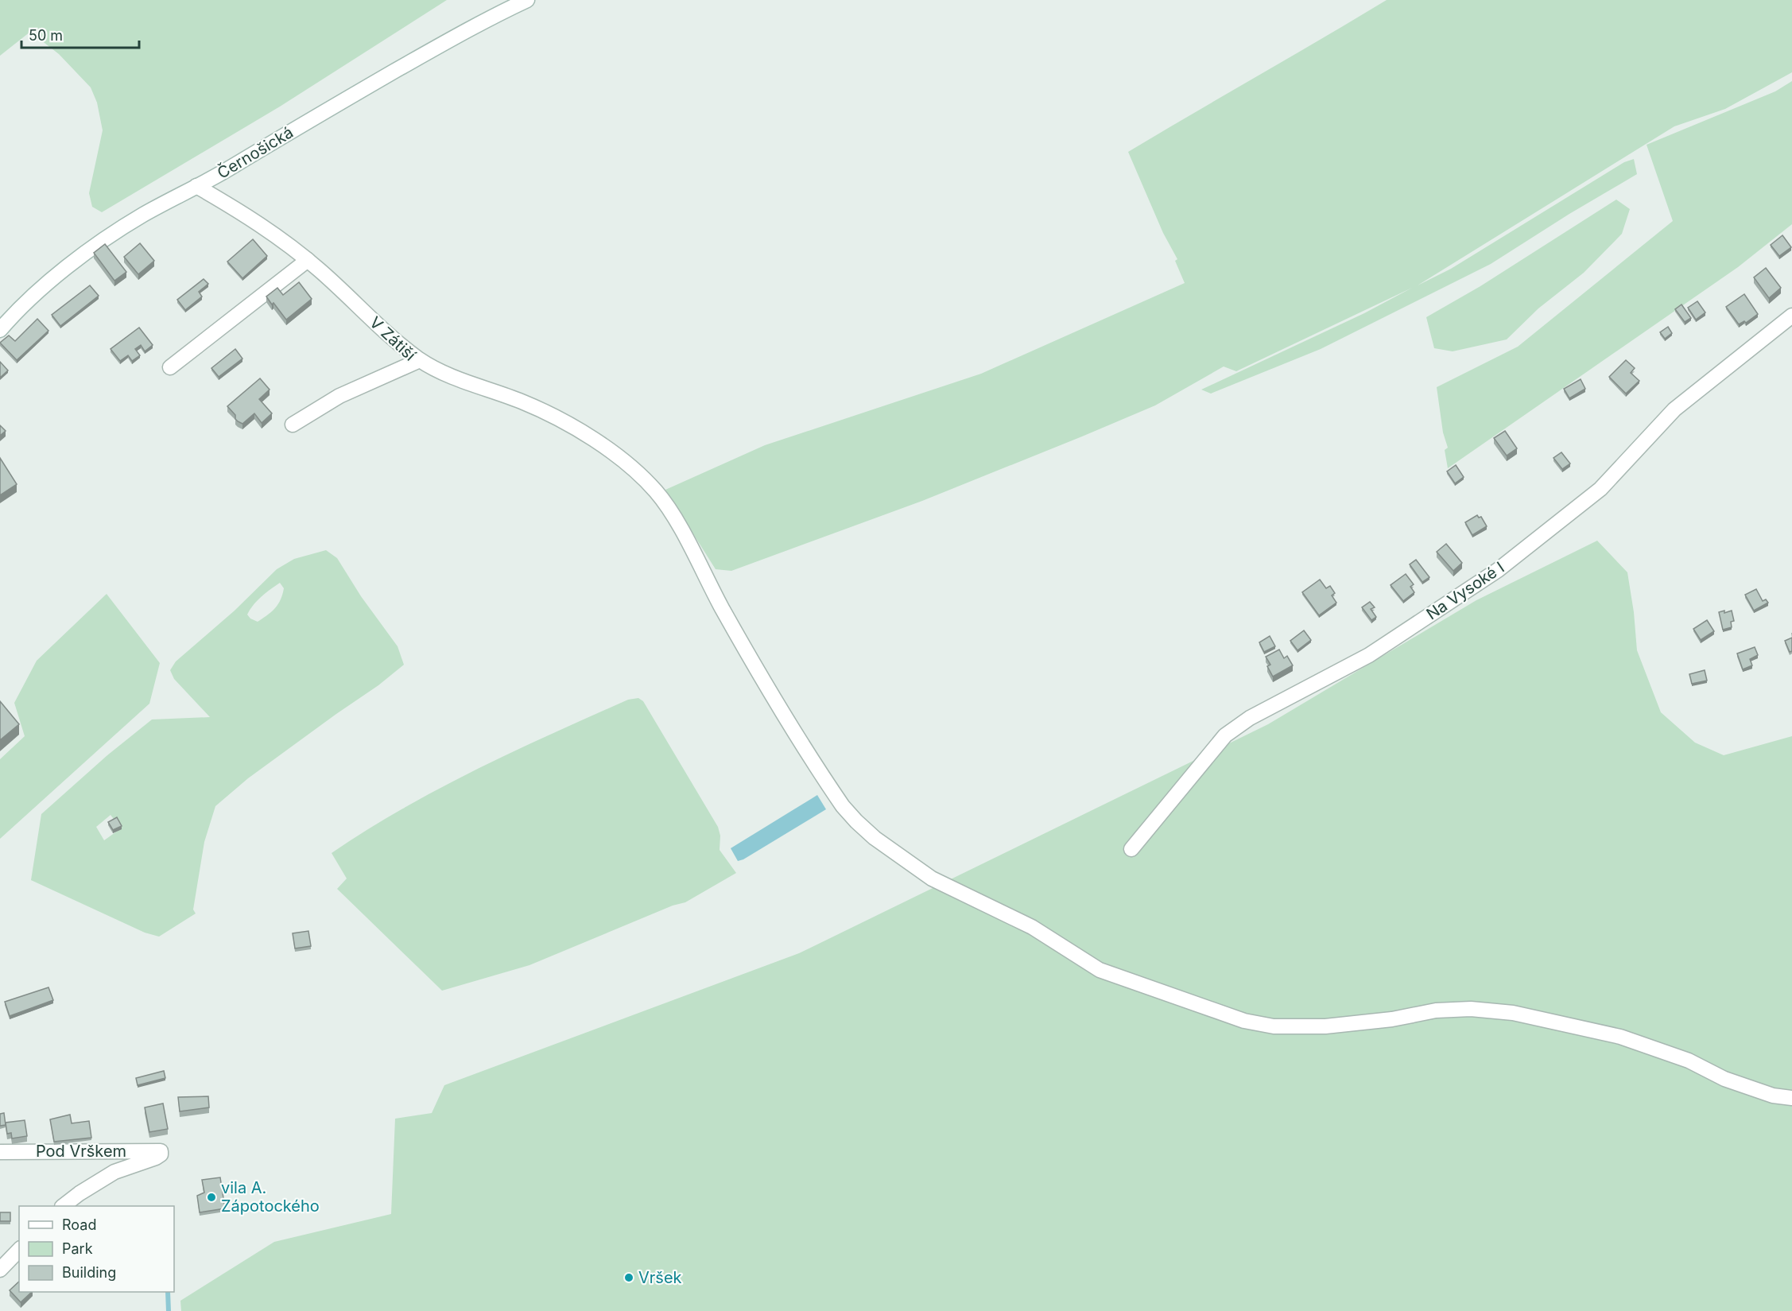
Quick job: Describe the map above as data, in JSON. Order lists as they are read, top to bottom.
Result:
{
  "streets": {
    "street": [
      "Černošická",
      "V Zátiší",
      "Na Vysoké I",
      "Pod Vrškem"
    ]
  },
  "crossings": [
    ["Černošická", "V Zátiší"]
  ],
  "places": ["vila A. Zápotockého", "Vršek"],
  "legend": ["Road", "Park", "Building"],
  "scale_bar": "50 m"
}
